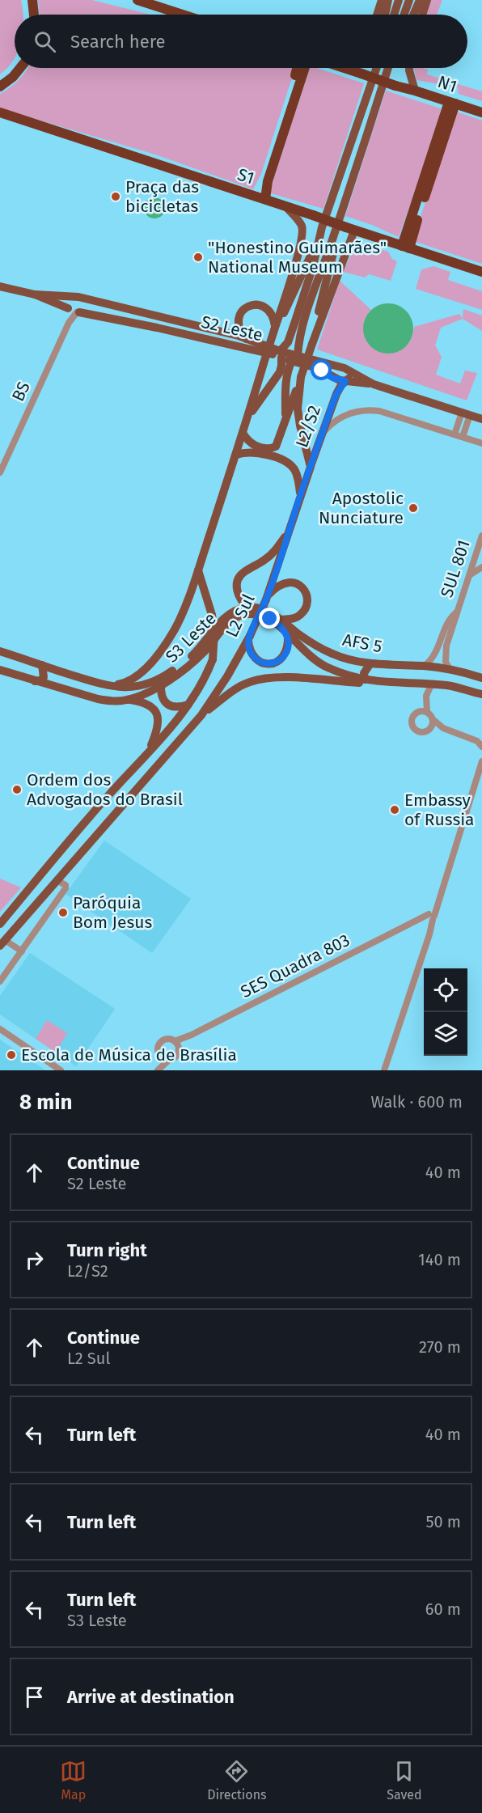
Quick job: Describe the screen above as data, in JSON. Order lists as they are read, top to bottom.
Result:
{
  "streets": {
    "highway": ["N1", "S1"],
    "main road": [
      "S2 Leste",
      "L2/S2",
      "L2 Sul",
      "S3 Leste",
      "AFS 5"
    ],
    "street": ["BS", "SUL 801", "SES Quadra 803"]
  },
  "crossings": [
    ["S2 Leste", "BS"],
    ["S2 Leste", "L2/S2"],
    ["L2/S2", "L2 Sul"],
    ["SUL 801", "AFS 5"],
    ["S3 Leste", "AFS 5"]
  ],
  "places": [
    "Praça das bicicletas",
    "\"Honestino Guimarães\" National Museum",
    "Apostolic Nunciature",
    "Ordem dos Advogados do Brasil",
    "Embassy of Russia",
    "Paróquia Bom Jesus",
    "Escola de Música de Brasília"
  ],
  "page": {
    "search": "Search here",
    "heading": ["8 min", "Walk · 600 m"],
    "list": [
      ["Continue", "S2 Leste", "40 m"],
      ["Turn right", "L2/S2", "140 m"],
      ["Continue", "L2 Sul", "270 m"],
      ["Turn left", "40 m"],
      ["Turn left", "50 m"],
      ["Turn left", "S3 Leste", "60 m"],
      "Arrive at destination"
    ],
    "nav": ["Map", "Directions", "Saved"]
  }
}
